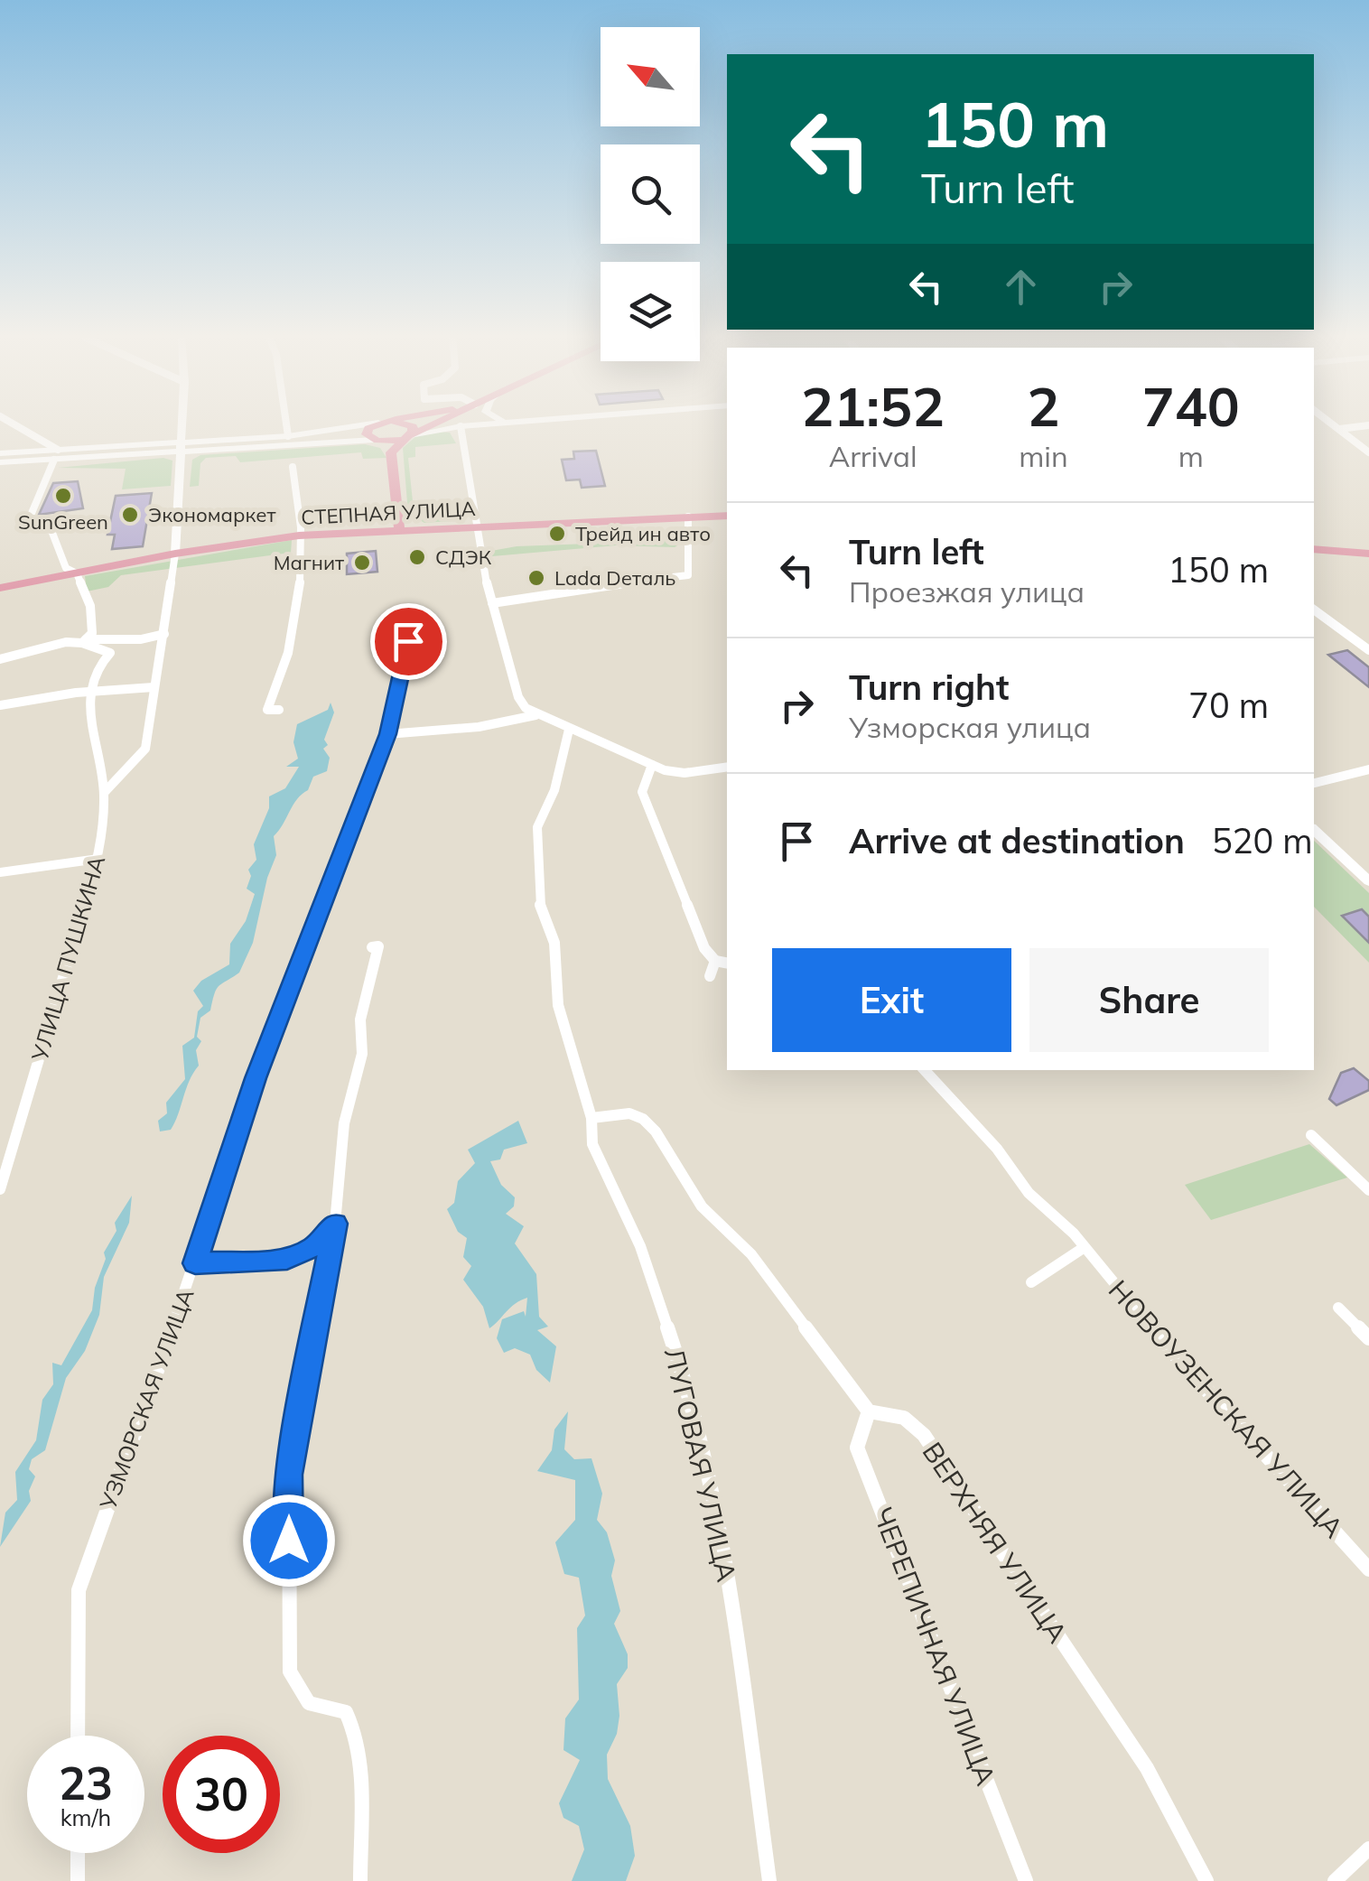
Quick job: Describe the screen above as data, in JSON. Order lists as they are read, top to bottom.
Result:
{
  "streets": {
    "main road": ["СТЕПНАЯ УЛИЦА"],
    "street": [
      "УЛИЦА ПУШКИНА",
      "УЗМОРСКАЯ УЛИЦА",
      "НОВОУЗЕНСКАЯ УЛИЦА",
      "ЛУГОВАЯ УЛИЦА",
      "ВЕРХНЯЯ УЛИЦА",
      "ЧЕРЕПИЧНАЯ УЛИЦА"
    ]
  },
  "crossings": [
    ["ВЕРХНЯЯ УЛИЦА", "ЧЕРЕПИЧНАЯ УЛИЦА"]
  ],
  "places": [
    "SunGreen",
    "Экономаркет",
    "Трейд ин авто",
    "СДЭК",
    "Магнит",
    "Lada Dеталь"
  ],
  "north": "top left",
  "page": {
    "turn": ["150 m", "Turn left"],
    "eta": [
      "21:52",
      "Arrival",
      "2",
      "min",
      "740",
      "m"
    ],
    "list": [
      {
        "name": "Turn left",
        "note": "Проезжая улица",
        "value": "150 m"
      },
      {
        "name": "Turn right",
        "note": "Узморская улица",
        "value": "70 m"
      },
      {
        "name": "Arrive at destination",
        "value": "520 m"
      }
    ],
    "buttons": ["Exit", "Share"],
    "speed": "23 km/h",
    "limit": "30"
  }
}
